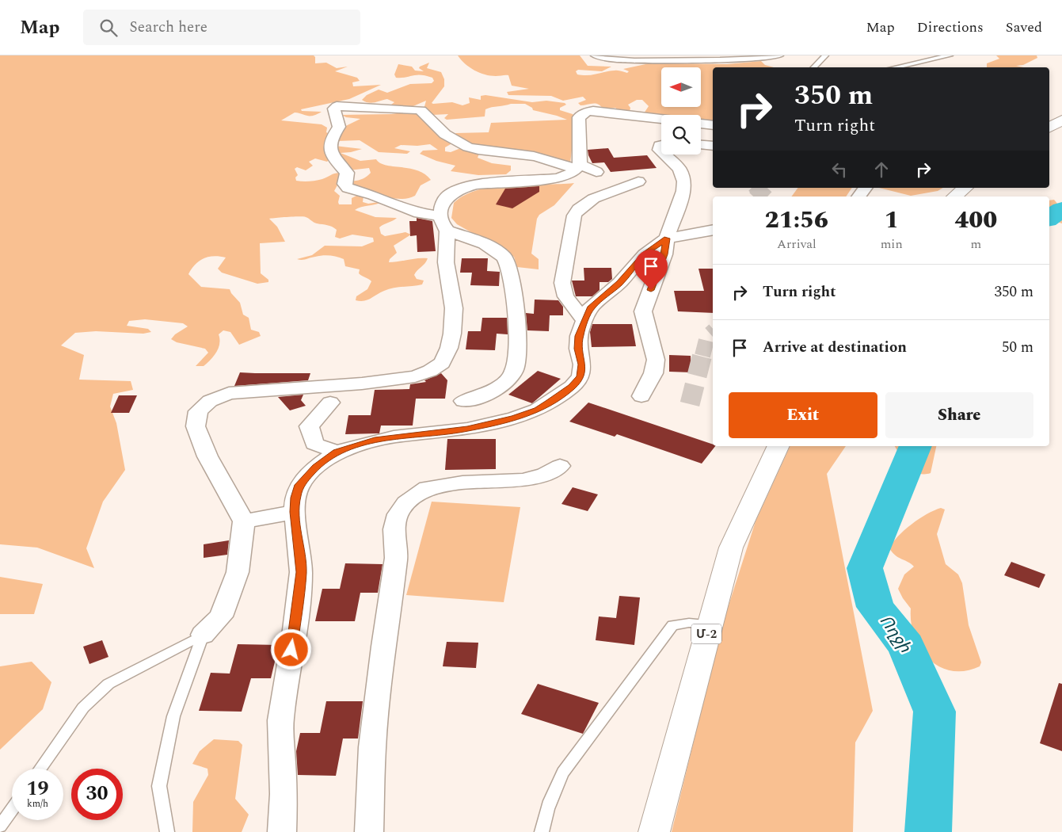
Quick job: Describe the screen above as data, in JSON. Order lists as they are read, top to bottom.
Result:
{
  "streets": {
    "highway": ["Մ-2"]
  },
  "water": ["Ողջի"],
  "north": "left",
  "page": {
    "header": "Map",
    "search": "Search here",
    "nav": ["Map", "Directions", "Saved"],
    "turn": ["350 m", "Turn right"],
    "eta": [
      "21:56",
      "Arrival",
      "1",
      "min",
      "400",
      "m"
    ],
    "list": [
      {
        "name": "Turn right",
        "value": "350 m"
      },
      {
        "name": "Arrive at destination",
        "value": "50 m"
      }
    ],
    "buttons": ["Exit", "Share"],
    "speed": "19 km/h",
    "limit": "30"
  }
}
